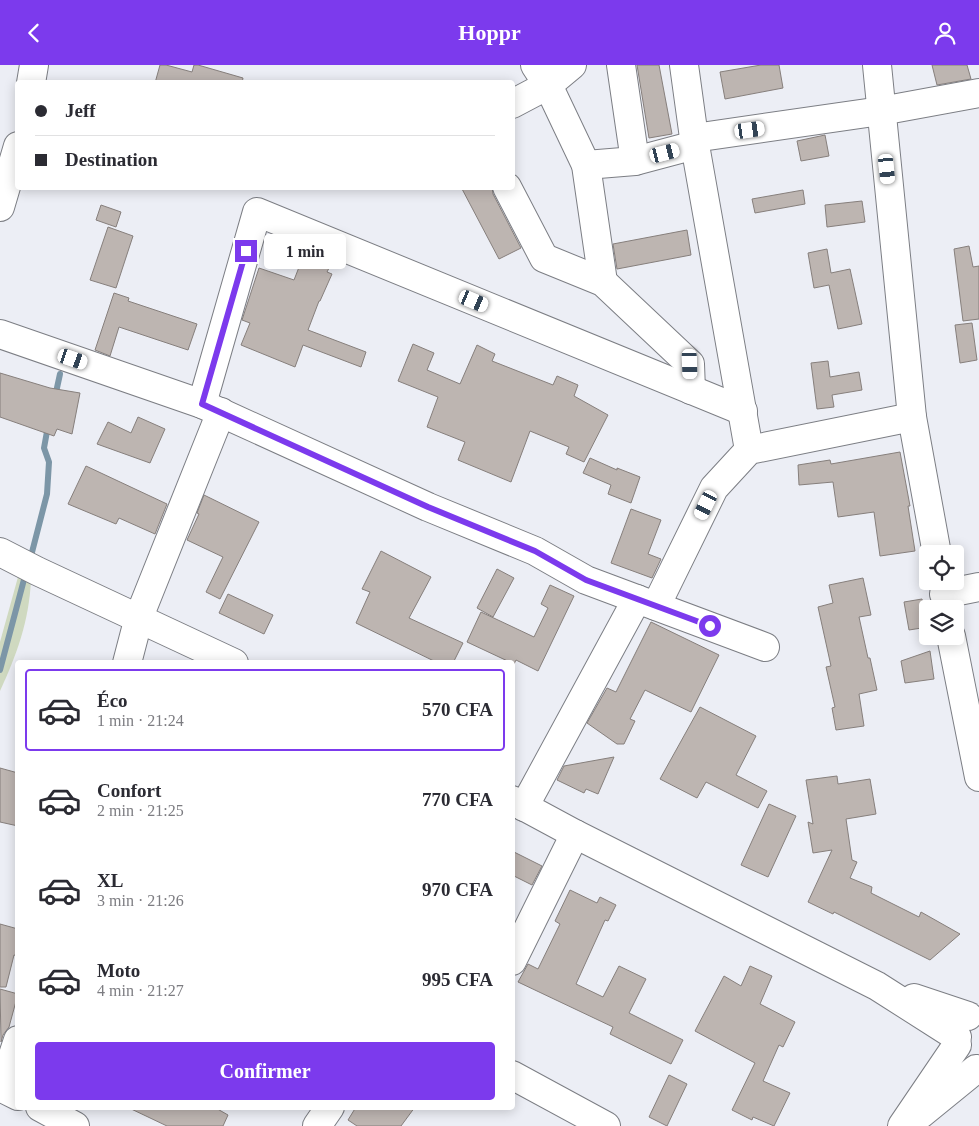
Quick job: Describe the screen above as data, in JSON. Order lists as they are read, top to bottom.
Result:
{
  "page": {
    "header": "Hoppr",
    "banner": ["Jeff", "Destination"],
    "bubble": "1 min",
    "list": [
      {
        "name": "Éco",
        "note": "1 min · 21:24",
        "value": "570 CFA"
      },
      {
        "name": "Confort",
        "note": "2 min · 21:25",
        "value": "770 CFA"
      },
      {
        "name": "XL",
        "note": "3 min · 21:26",
        "value": "970 CFA"
      },
      {
        "name": "Moto",
        "note": "4 min · 21:27",
        "value": "995 CFA"
      }
    ],
    "buttons": "Confirmer"
  }
}
